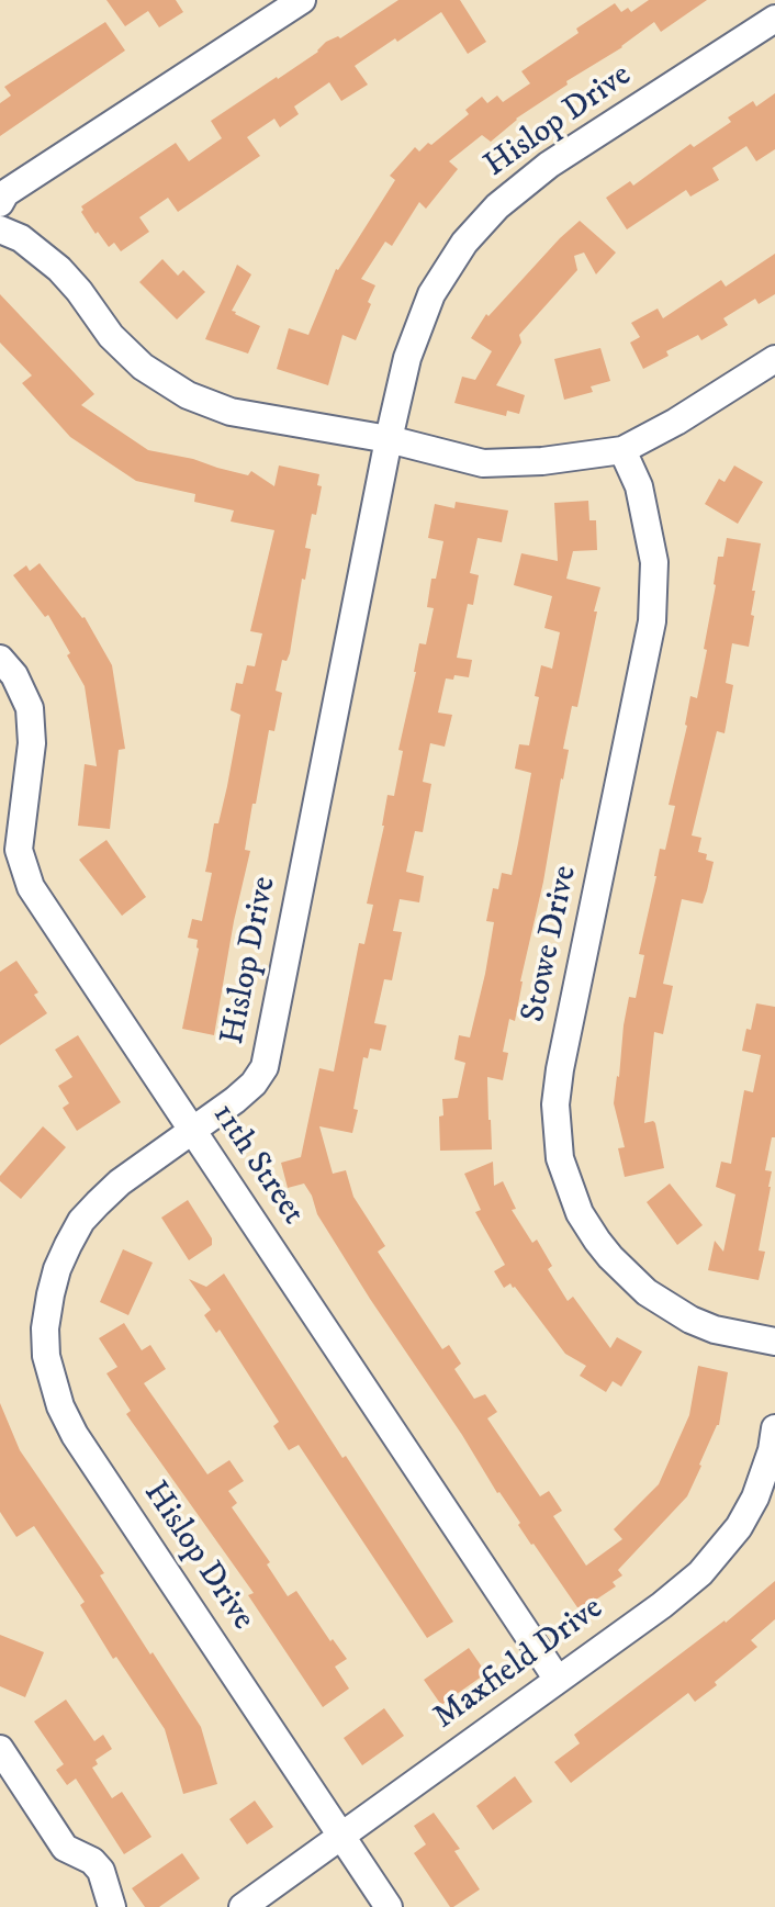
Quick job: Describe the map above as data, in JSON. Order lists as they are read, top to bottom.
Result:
{
  "streets": {
    "street": [
      "Hislop Drive",
      "Stowe Drive",
      "11th Street",
      "Maxfield Drive"
    ]
  },
  "crossings": [
    ["Hislop Drive", "11th Street"],
    ["Hislop Drive", "Maxfield Drive"],
    ["11th Street", "Maxfield Drive"]
  ]
}
